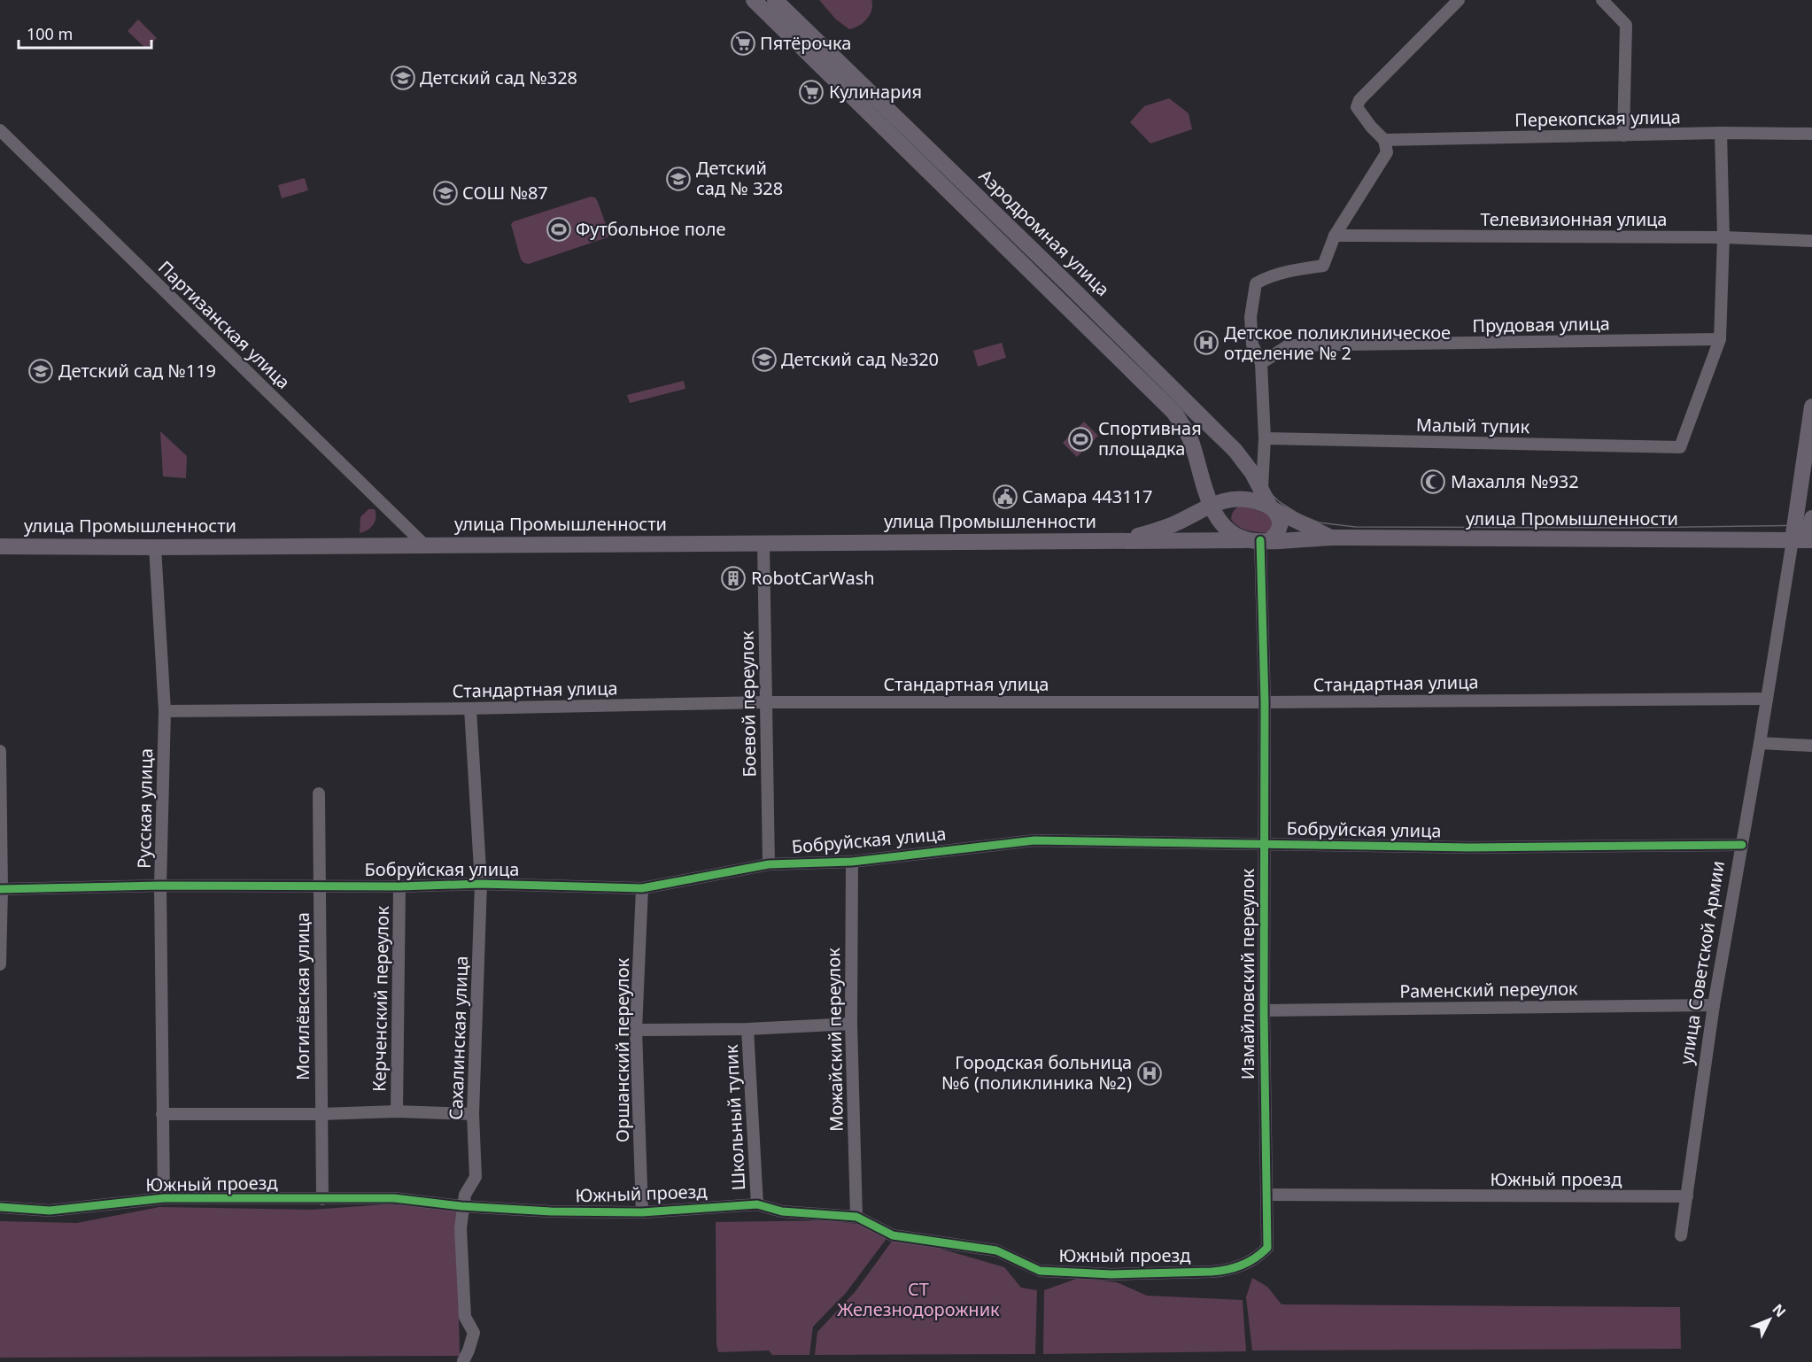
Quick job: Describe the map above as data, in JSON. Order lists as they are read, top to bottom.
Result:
{
  "streets": {
    "main road": ["Аэродромная улица", "улица Промышленности", "улица Советской Армии"],
    "street": [
      "Перекопская улица",
      "Телевизионная улица",
      "Партизанская улица",
      "Прудовая улица",
      "Малый тупик",
      "Стандартная улица",
      "Боевой переулок",
      "Русская улица",
      "Бобруйская улица",
      "Измайловский переулок",
      "Раменский переулок",
      "Могилёвская улица",
      "Керченский переулок",
      "Сахалинская улица",
      "Можайский переулок",
      "Оршанский переулок",
      "Школьный тупик",
      "Южный проезд"
    ]
  },
  "crossings": [
    ["Аэродромная улица", "улица Промышленности"],
    ["Аэродромная улица", "Измайловский переулок"],
    ["Партизанская улица", "улица Промышленности"],
    ["Прудовая улица", "Малый тупик"],
    ["улица Промышленности", "Боевой переулок"],
    ["улица Промышленности", "Русская улица"],
    ["улица Промышленности", "улица Советской Армии"],
    ["улица Промышленности", "Измайловский переулок"],
    ["Стандартная улица", "Боевой переулок"],
    ["Стандартная улица", "Русская улица"],
    ["Стандартная улица", "улица Советской Армии"],
    ["Стандартная улица", "Измайловский переулок"],
    ["Стандартная улица", "Сахалинская улица"],
    ["Боевой переулок", "Бобруйская улица"],
    ["Русская улица", "Бобруйская улица"],
    ["Русская улица", "Южный проезд"],
    ["Бобруйская улица", "улица Советской Армии"],
    ["Бобруйская улица", "Измайловский переулок"],
    ["Бобруйская улица", "Могилёвская улица"],
    ["Бобруйская улица", "Керченский переулок"],
    ["Бобруйская улица", "Сахалинская улица"],
    ["Бобруйская улица", "Можайский переулок"],
    ["Бобруйская улица", "Оршанский переулок"],
    ["улица Советской Армии", "Раменский переулок"],
    ["улица Советской Армии", "Южный проезд"],
    ["Измайловский переулок", "Раменский переулок"],
    ["Измайловский переулок", "Южный проезд"],
    ["Могилёвская улица", "Южный проезд"],
    ["Сахалинская улица", "Южный проезд"],
    ["Можайский переулок", "Южный проезд"],
    ["Оршанский переулок", "Южный проезд"],
    ["Школьный тупик", "Южный проезд"]
  ],
  "parks": ["СТ Железнодорожник"],
  "places": {
    "supermarket": ["Пятёрочка", "Кулинария"],
    "school or university": [
      "Детский сад №328",
      "Детский сад № 328",
      "СОШ №87",
      "Детский сад №320",
      "Детский сад №119"
    ],
    "sports": ["Футбольное поле", "Спортивная площадка"],
    "hospital": ["Детское поликлиническое отделение № 2", "Городская больница №6 (поликлиника №2)"],
    "mosque": ["Махалля №932"],
    "public building": ["Самара 443117"],
    "building": ["RobotCarWash"]
  },
  "scale_bar": "100 m",
  "north": "top right"
}
